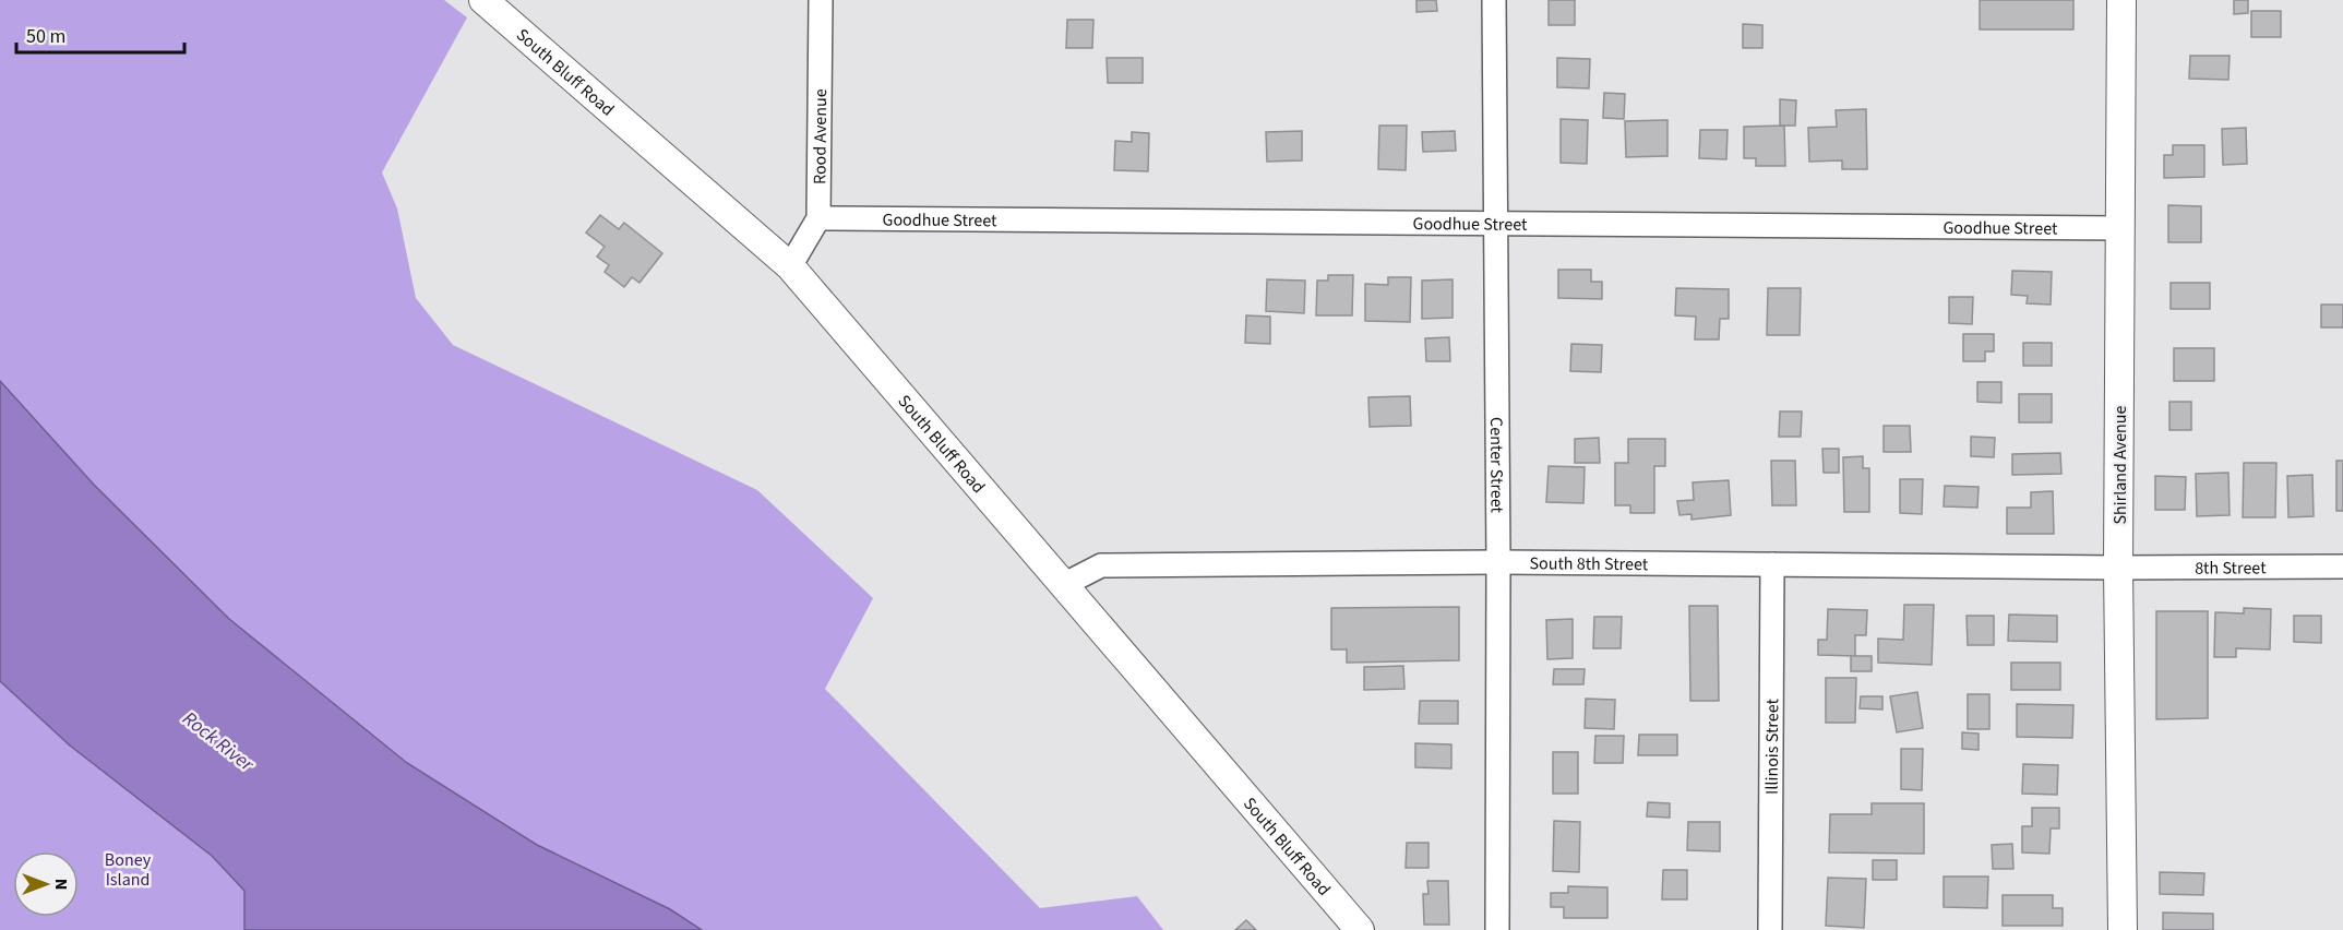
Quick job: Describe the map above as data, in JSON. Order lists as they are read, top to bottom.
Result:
{
  "streets": {
    "street": [
      "South Bluff Road",
      "Rood Avenue",
      "Goodhue Street",
      "Center Street",
      "Shirland Avenue",
      "South 8th Street",
      "8th Street",
      "Illinois Street"
    ]
  },
  "crossings": [
    ["South Bluff Road", "South 8th Street"],
    ["Rood Avenue", "Goodhue Street"],
    ["Goodhue Street", "Center Street"],
    ["Goodhue Street", "Shirland Avenue"],
    ["Center Street", "South 8th Street"],
    ["Shirland Avenue", "South 8th Street"],
    ["Shirland Avenue", "8th Street"],
    ["South 8th Street", "8th Street"],
    ["South 8th Street", "Illinois Street"]
  ],
  "water": ["Rock River"],
  "parks": ["Boney Island"],
  "scale_bar": "50 m",
  "north": "right"
}
